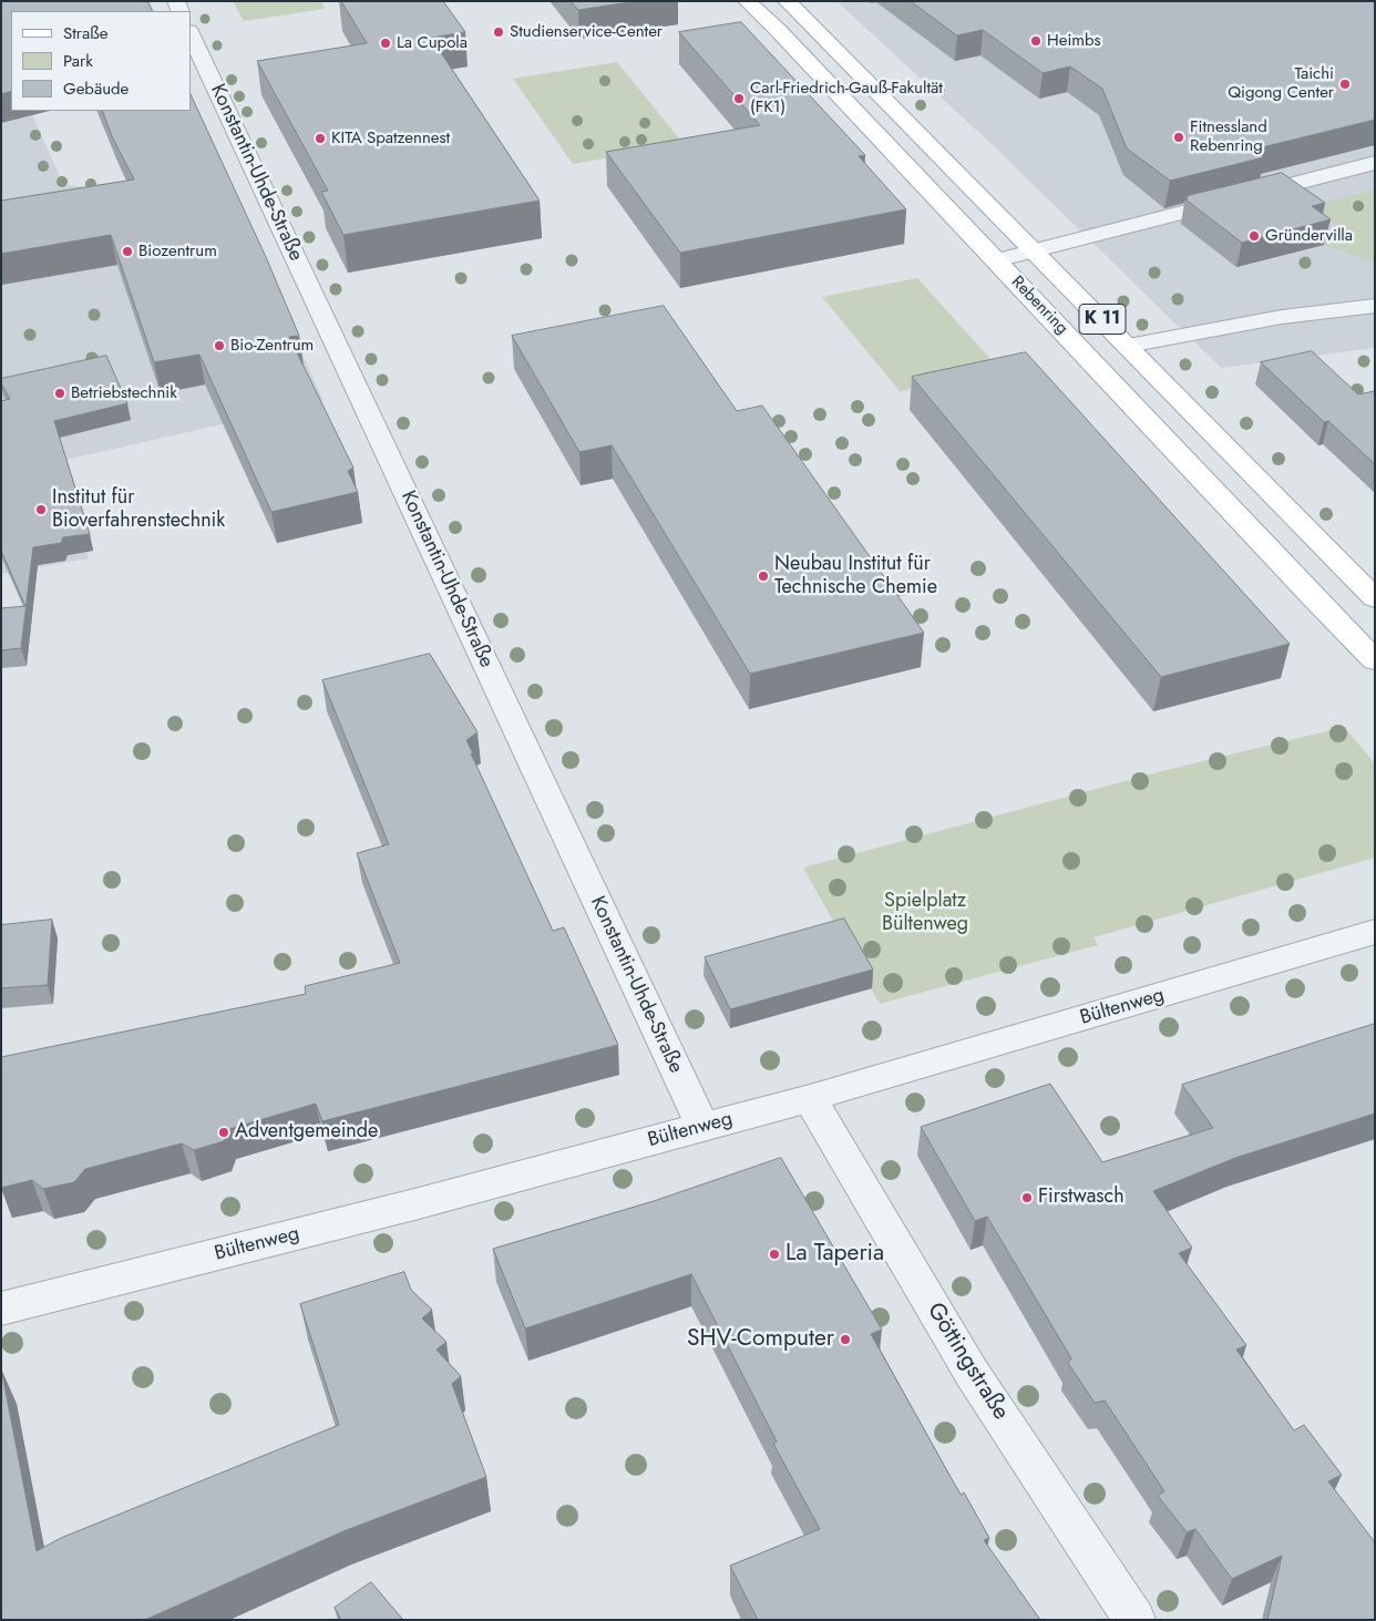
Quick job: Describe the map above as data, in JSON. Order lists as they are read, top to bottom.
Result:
{
  "streets": {
    "main road": ["Rebenring", "K 11"],
    "street": ["Konstantin-Uhde-Straße", "Bültenweg", "Göttingstraße"]
  },
  "crossings": [
    ["Konstantin-Uhde-Straße", "Bültenweg"],
    ["Bültenweg", "Göttingstraße"]
  ],
  "parks": ["Spielplatz Bültenweg"],
  "places": [
    "Studienservice-Center",
    "Heimbs",
    "La Cupola",
    "Taichi Qigong Center",
    "Carl-Friedrich-Gauß-Fakultät (FK1)",
    "Fitnessland Rebenring",
    "KITA Spatzennest",
    "Gründervilla",
    "Biozentrum",
    "Bio-Zentrum",
    "Betriebstechnik",
    "Institut für Bioverfahrenstechnik",
    "Neubau Institut für Technische Chemie",
    "Adventgemeinde",
    "Firstwasch",
    "La Taperia",
    "SHV-Computer"
  ],
  "legend": ["Straße", "Park", "Gebäude"]
}
